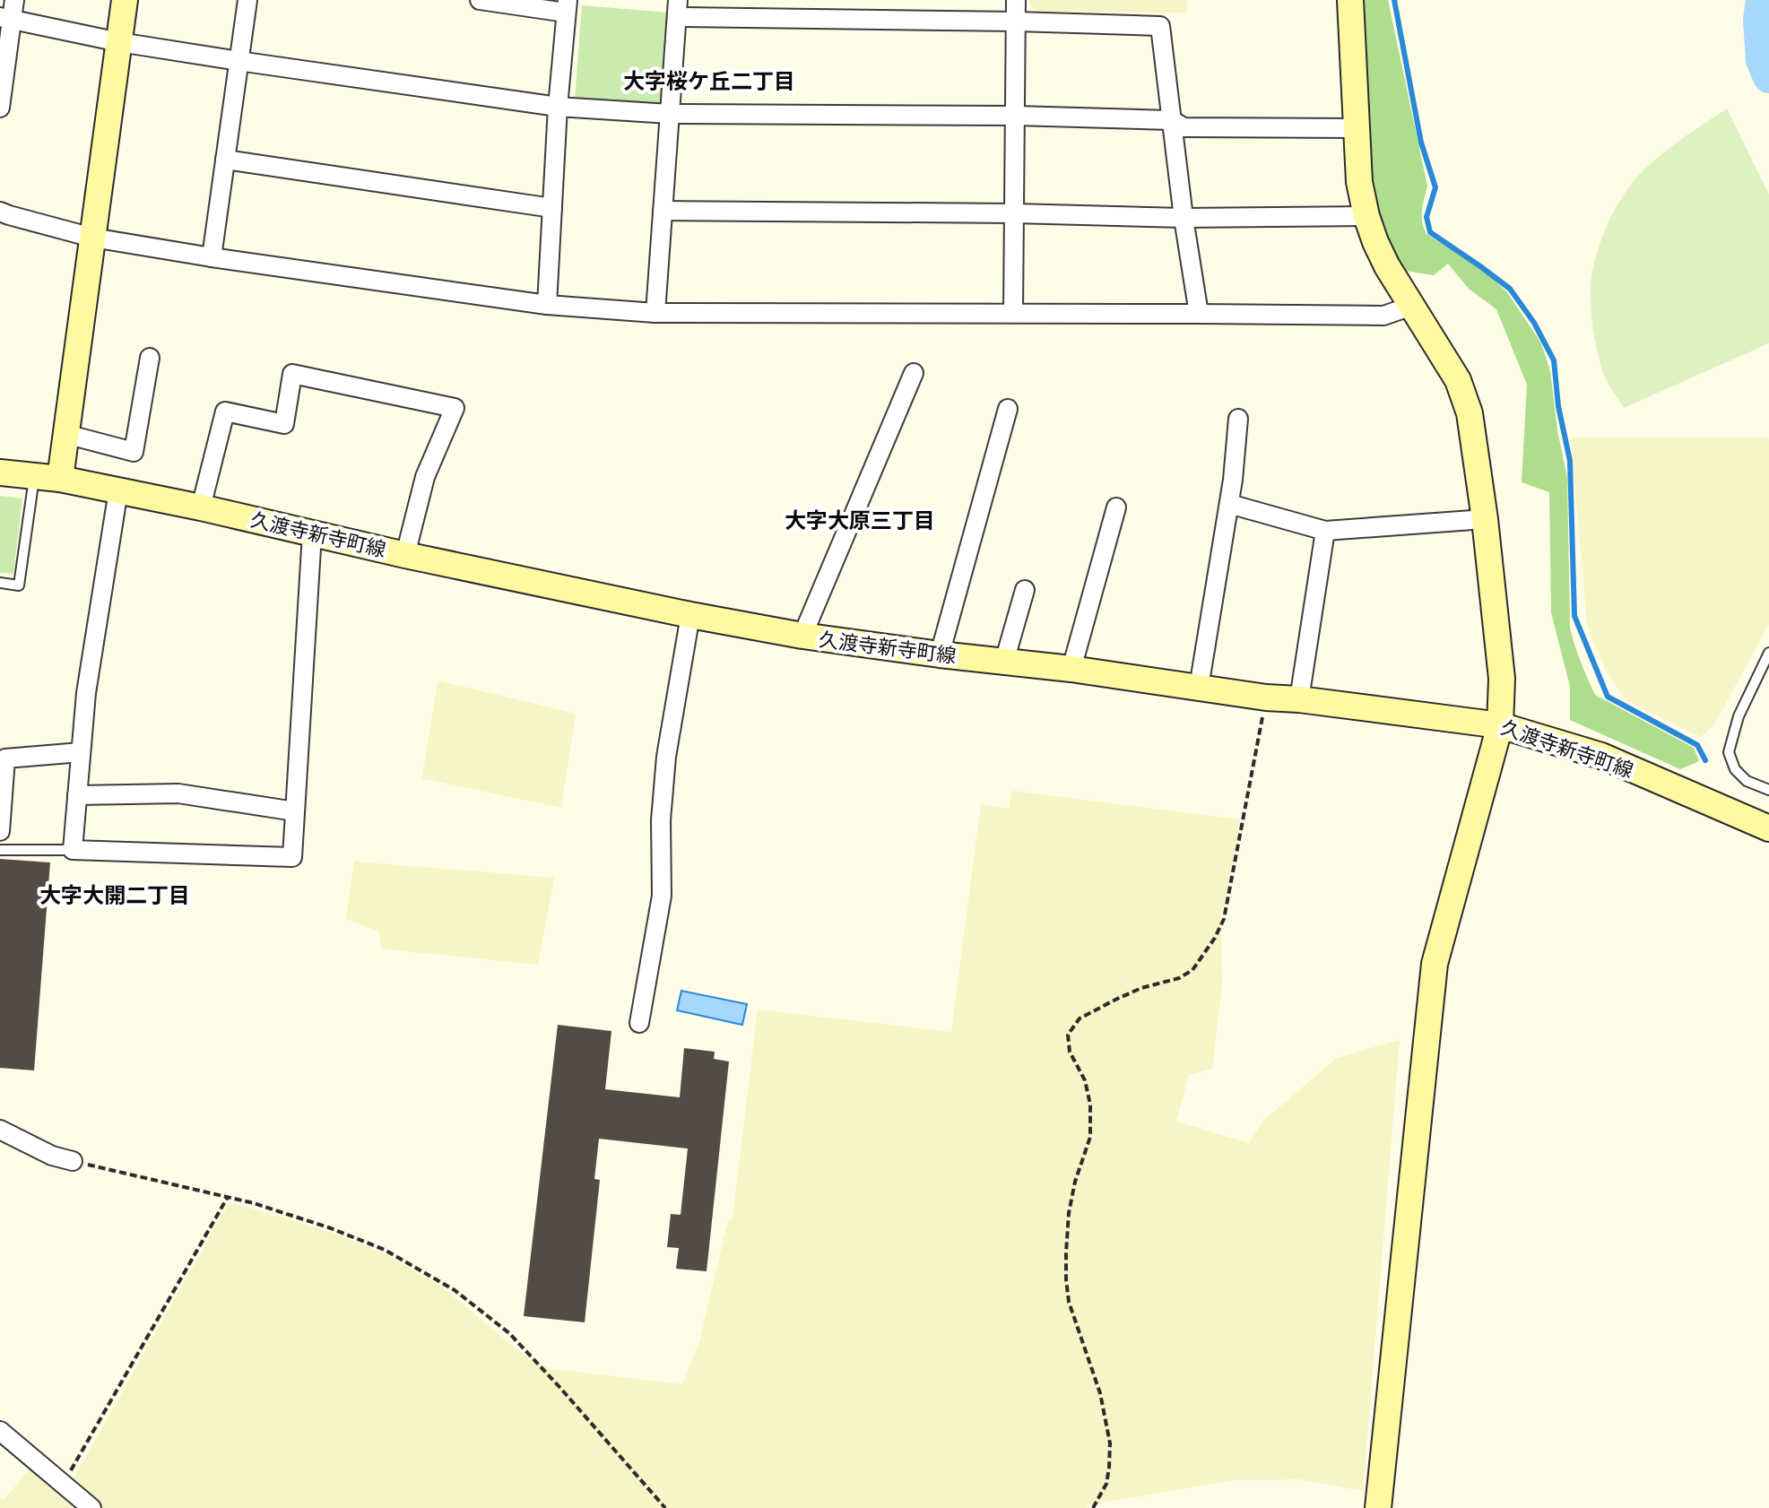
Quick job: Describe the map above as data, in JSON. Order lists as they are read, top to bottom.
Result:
{
  "streets": {
    "street": ["久渡寺新寺町線"]
  },
  "districts": ["大字桜ケ丘二丁目", "大字大原三丁目", "大字大開二丁目"]
}
